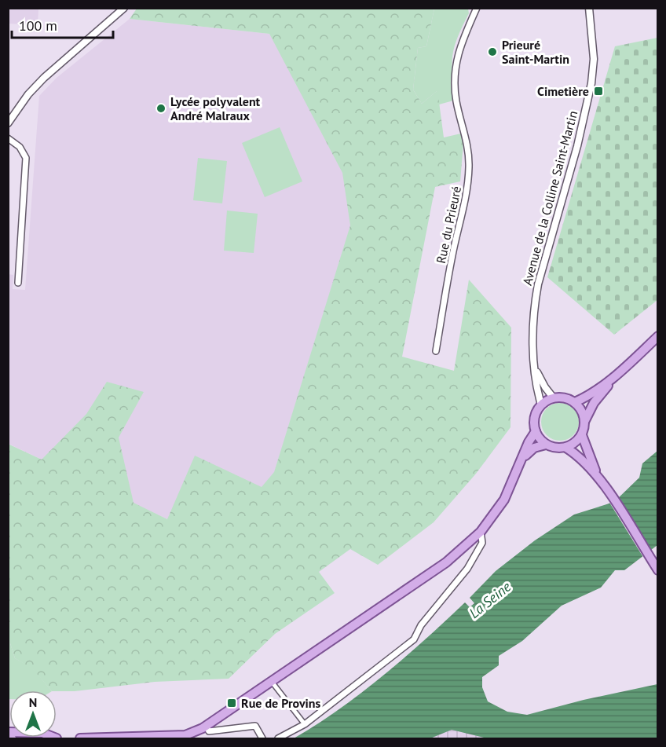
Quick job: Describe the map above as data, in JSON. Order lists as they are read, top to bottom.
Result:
{
  "streets": {
    "street": ["Avenue de la Colline Saint-Martin", "Rue du Prieuré"]
  },
  "water": ["La Seine"],
  "places": {
    "other": ["Prieuré Saint-Martin", "Lycée polyvalent André Malraux"],
    "transit": ["Cimetière", "Rue de Provins"]
  },
  "scale_bar": "100 m",
  "north": "top"
}
